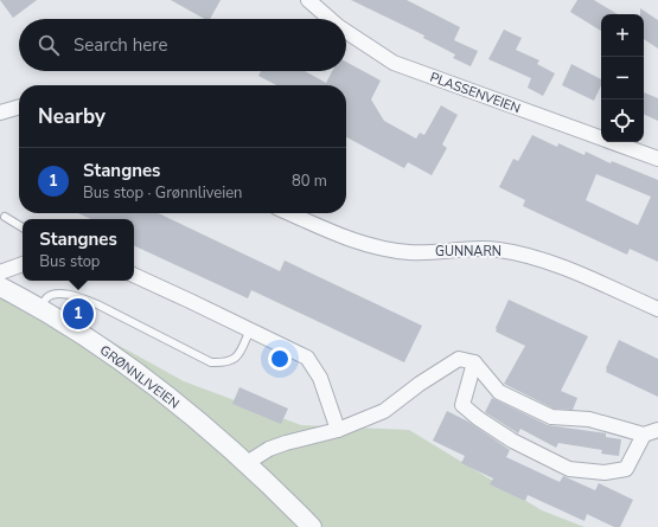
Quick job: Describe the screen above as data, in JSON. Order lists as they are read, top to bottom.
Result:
{
  "streets": {
    "street": ["PLASSENVEIEN", "GUNNARN", "GRØNNLIVEIEN"]
  },
  "page": {
    "map_buttons": ["+", "−"],
    "search": "Search here",
    "heading": "Nearby",
    "list": [
      {
        "mark": "1",
        "name": "Stangnes",
        "note": "Bus stop · Grønnliveien",
        "value": "80 m"
      }
    ],
    "popup": ["Stangnes", "Bus stop"],
    "pins": "1"
  }
}
